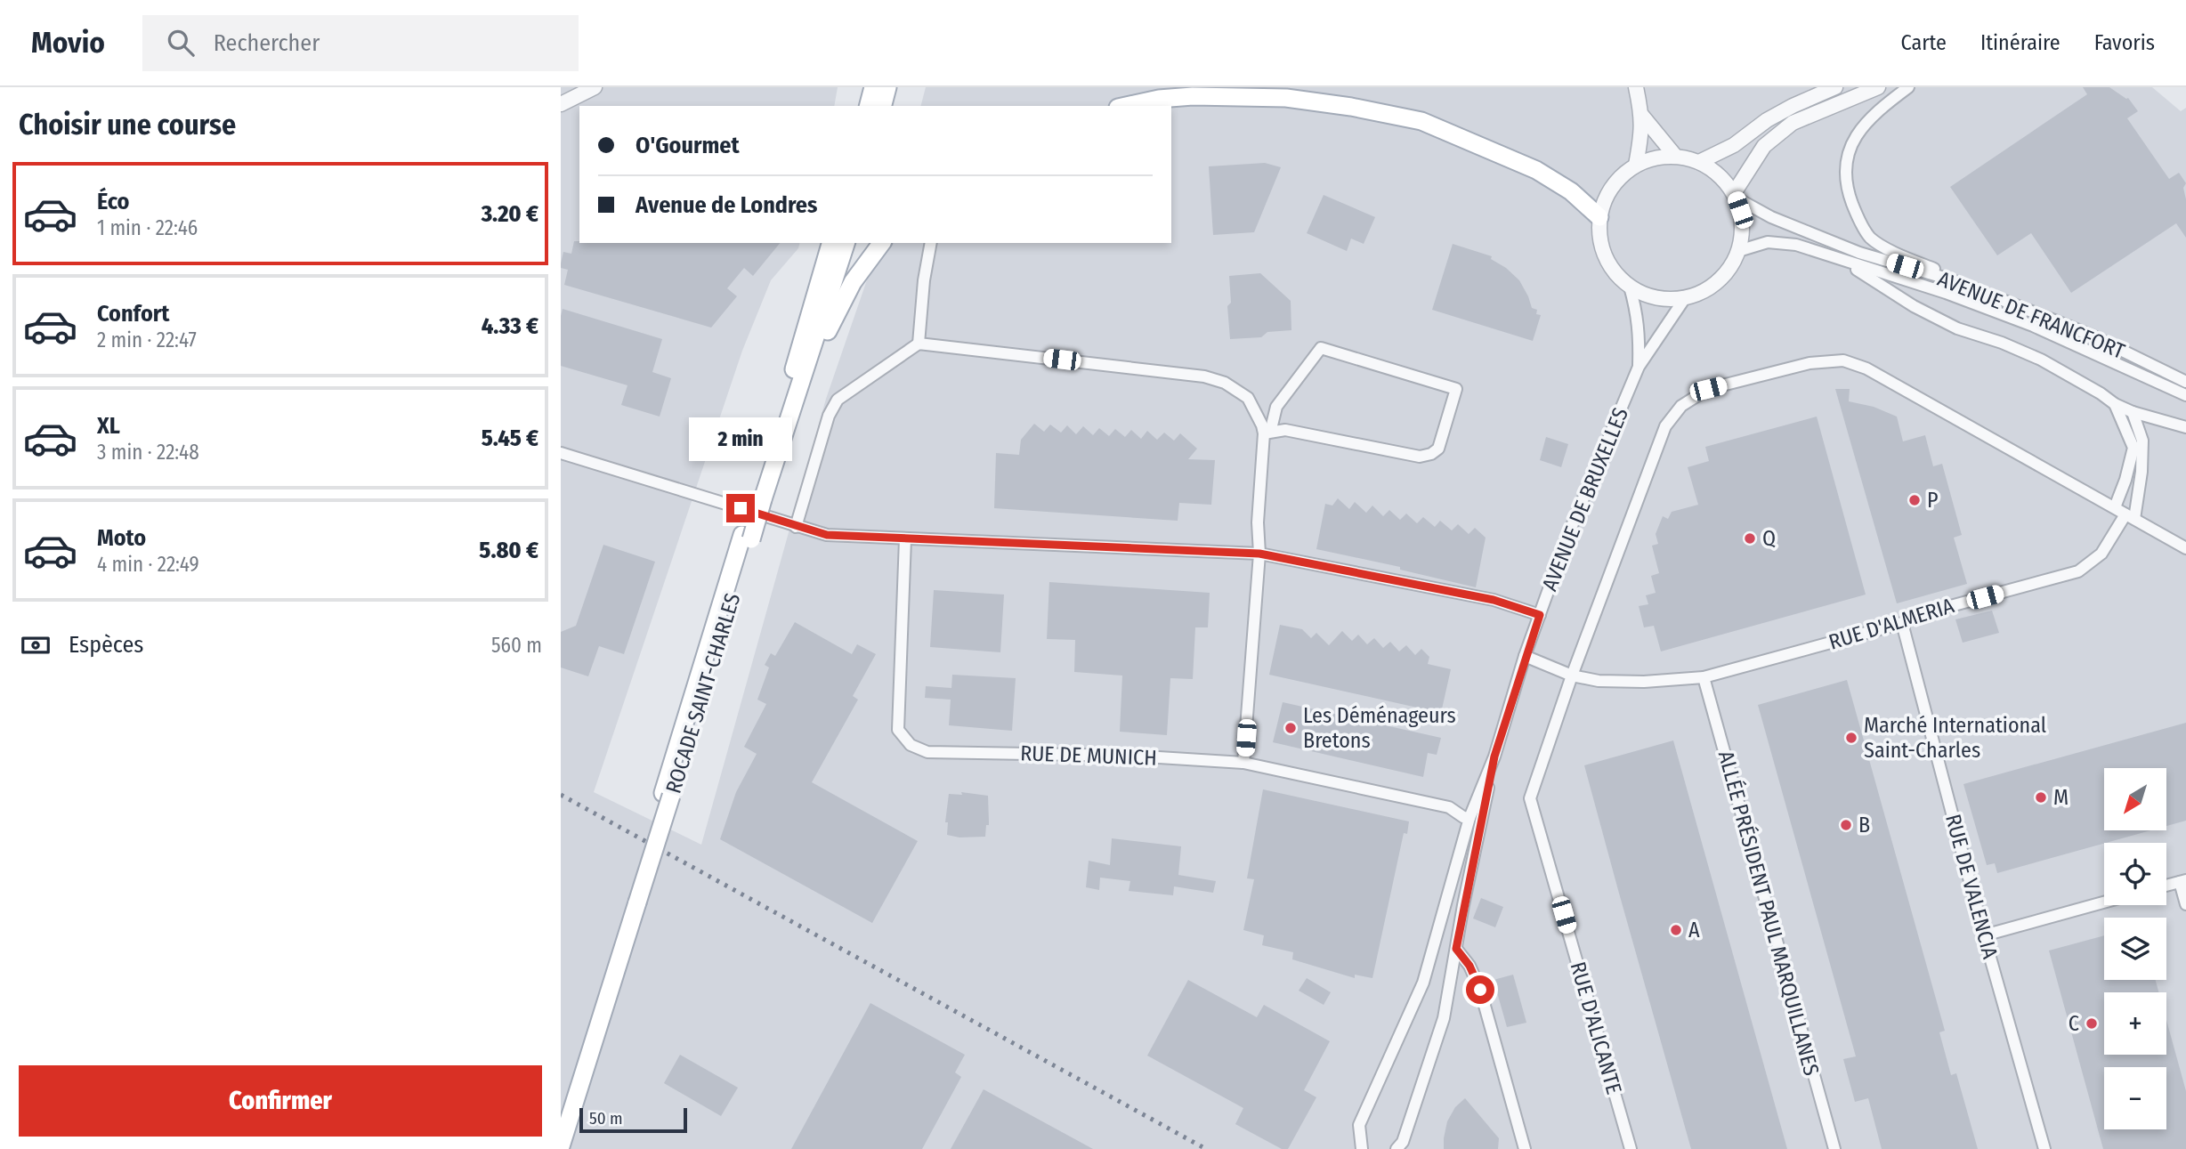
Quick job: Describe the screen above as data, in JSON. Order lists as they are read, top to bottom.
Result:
{
  "streets": {
    "main road": ["ROCADE SAINT-CHARLES"],
    "street": [
      "AVENUE DE FRANCFORT",
      "AVENUE DE BRUXELLES",
      "RUE D'ALMERIA",
      "RUE DE MUNICH",
      "RUE DE VALENCIA",
      "ALLÉE PRÉSIDENT PAUL MARQUILLANES",
      "RUE D'ALICANTE"
    ]
  },
  "crossings": [
    ["AVENUE DE FRANCFORT", "AVENUE DE BRUXELLES"],
    ["AVENUE DE BRUXELLES", "RUE D'ALMERIA"],
    ["AVENUE DE BRUXELLES", "RUE DE MUNICH"],
    ["RUE D'ALMERIA", "RUE DE VALENCIA"],
    ["RUE D'ALMERIA", "ALLÉE PRÉSIDENT PAUL MARQUILLANES"],
    ["RUE D'ALMERIA", "RUE D'ALICANTE"]
  ],
  "places": [
    "P",
    "Q",
    "Les Déménageurs Bretons",
    "Marché International Saint-Charles",
    "M",
    "B",
    "A",
    "C"
  ],
  "scale_bar": "50 m",
  "north": "bottom left",
  "page": {
    "header": "Movio",
    "search": "Rechercher",
    "nav": ["Carte", "Itinéraire", "Favoris"],
    "heading": "Choisir une course",
    "banner": ["O'Gourmet", "Avenue de Londres"],
    "list": [
      {
        "name": "Éco",
        "note": "1 min · 22:46",
        "value": "3.20 €"
      },
      {
        "name": "Confort",
        "note": "2 min · 22:47",
        "value": "4.33 €"
      },
      {
        "name": "XL",
        "note": "3 min · 22:48",
        "value": "5.45 €"
      },
      {
        "name": "Moto",
        "note": "4 min · 22:49",
        "value": "5.80 €"
      }
    ],
    "bubble": "2 min",
    "pay": ["Espèces", "560 m"],
    "map_buttons": ["+", "−"],
    "buttons": "Confirmer",
    "scale": "50 m"
  }
}
